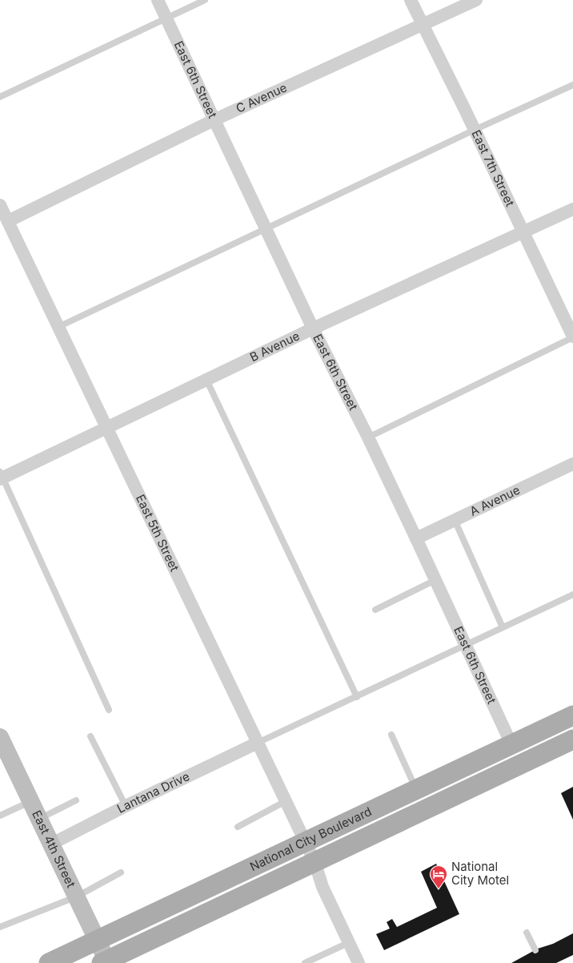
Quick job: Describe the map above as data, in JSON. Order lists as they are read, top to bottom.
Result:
{
  "streets": {
    "main road": ["National City Boulevard"],
    "street": [
      "East 6th Street",
      "C Avenue",
      "East 7th Street",
      "B Avenue",
      "A Avenue",
      "East 5th Street",
      "Lantana Drive",
      "East 4th Street"
    ]
  },
  "crossings": [
    ["East 6th Street", "C Avenue"],
    ["East 6th Street", "B Avenue"],
    ["East 6th Street", "A Avenue"],
    ["East 6th Street", "National City Boulevard"],
    ["C Avenue", "East 7th Street"],
    ["C Avenue", "East 5th Street"],
    ["East 7th Street", "B Avenue"],
    ["B Avenue", "East 5th Street"],
    ["East 5th Street", "Lantana Drive"],
    ["East 5th Street", "National City Boulevard"],
    ["Lantana Drive", "East 4th Street"],
    ["National City Boulevard", "East 4th Street"]
  ],
  "places": {
    "hotel": ["National City Motel"]
  }
}
